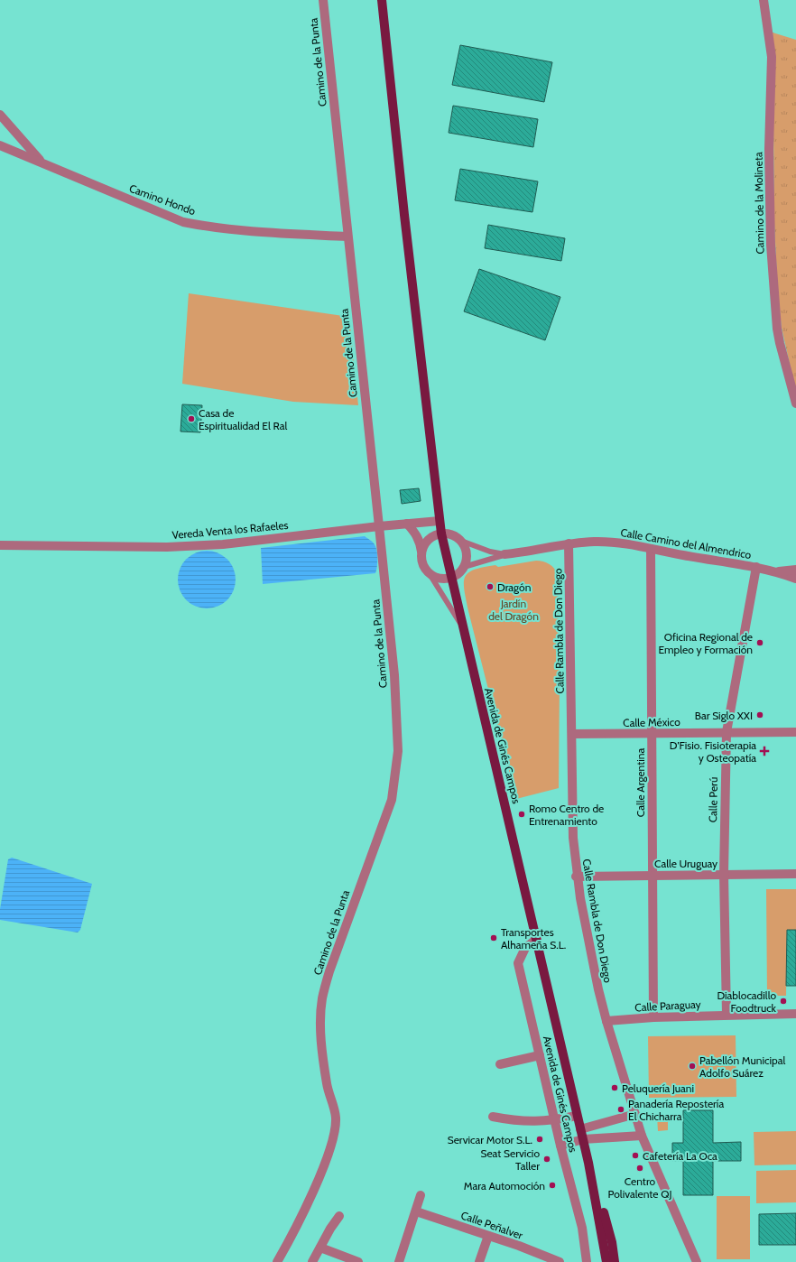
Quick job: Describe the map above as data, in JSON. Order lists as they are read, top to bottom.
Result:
{
  "streets": {
    "main road": ["Avenida de Ginés Campos"],
    "street": [
      "Camino de la Punta",
      "Camino Hondo",
      "Camino de la Molineta",
      "Vereda Venta los Rafaeles",
      "Calle Camino del Almendrico",
      "Calle Rambla de Don Diego",
      "Calle México",
      "Calle Argentina",
      "Calle Perú",
      "Calle Uruguay",
      "Calle Paraguay",
      "Calle Peñalver"
    ]
  },
  "crossings": [
    ["Camino de la Punta", "Camino Hondo"],
    ["Camino de la Punta", "Vereda Venta los Rafaeles"],
    ["Vereda Venta los Rafaeles", "Avenida de Ginés Campos"],
    ["Calle Camino del Almendrico", "Calle Rambla de Don Diego"],
    ["Calle Camino del Almendrico", "Calle Argentina"],
    ["Calle Camino del Almendrico", "Calle Perú"],
    ["Calle Rambla de Don Diego", "Calle México"],
    ["Calle Rambla de Don Diego", "Calle Uruguay"],
    ["Calle Rambla de Don Diego", "Calle Paraguay"],
    ["Calle México", "Calle Argentina"],
    ["Calle México", "Calle Perú"],
    ["Calle Argentina", "Calle Uruguay"],
    ["Calle Argentina", "Calle Paraguay"],
    ["Calle Perú", "Calle Uruguay"],
    ["Calle Perú", "Calle Paraguay"]
  ],
  "parks": ["Jardín del Dragón"],
  "places": {
    "other": [
      "Casa de Espiritualidad El Ral",
      "Dragón",
      "Oficina Regional de Empleo y Formación",
      "Bar Siglo XXI",
      "Romo Centro de Entrenamiento",
      "Transportes Alhameña S.L.",
      "Diablocadillo Foodtruck",
      "Pabellón Municipal Adolfo Suárez",
      "Peluquería Juani",
      "Panadería Repostería El Chicharra",
      "Servicar Motor S.L.",
      "Cafetería La Oca",
      "Seat Servicio Taller",
      "Centro Polivalente QJ",
      "Mara Automoción"
    ],
    "health": ["D'Fisio. Fisioterapia y Osteopatía"]
  }
}
